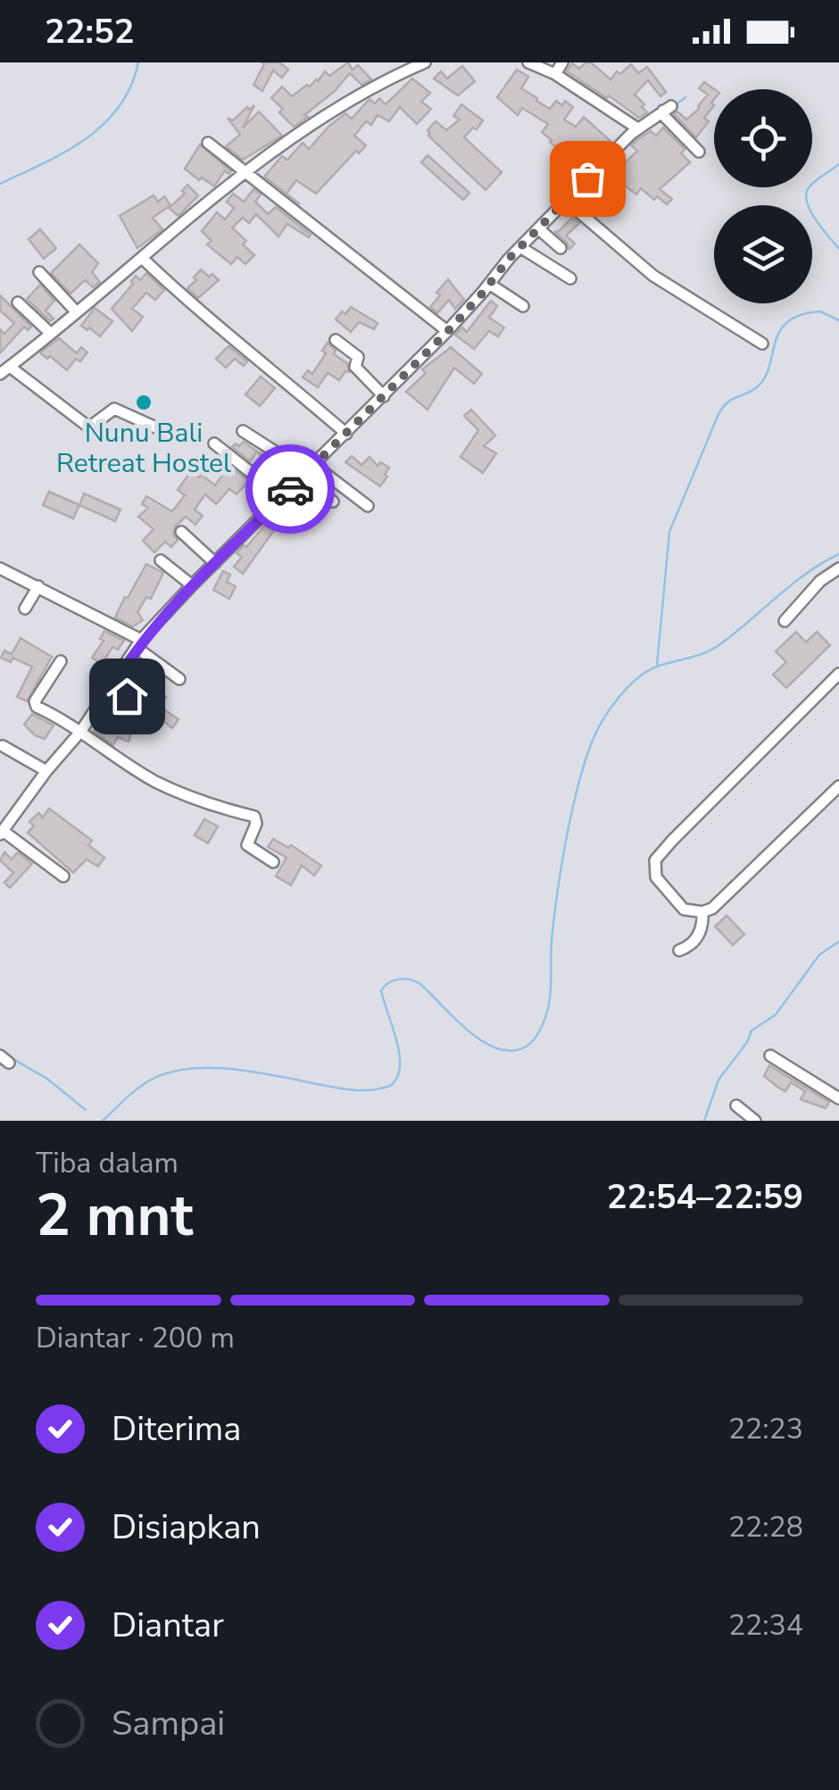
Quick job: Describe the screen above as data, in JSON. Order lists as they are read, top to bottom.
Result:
{
  "places": ["Nunu Bali Retreat Hostel"],
  "page": {
    "status": "22:52",
    "heading": ["2 mnt", "Tiba dalam", "22:54–22:59"],
    "bar": "Diantar · 200 m",
    "list": [
      ["Diterima", "22:23"],
      ["Disiapkan", "22:28"],
      ["Diantar", "22:34"],
      "Sampai"
    ]
  }
}
